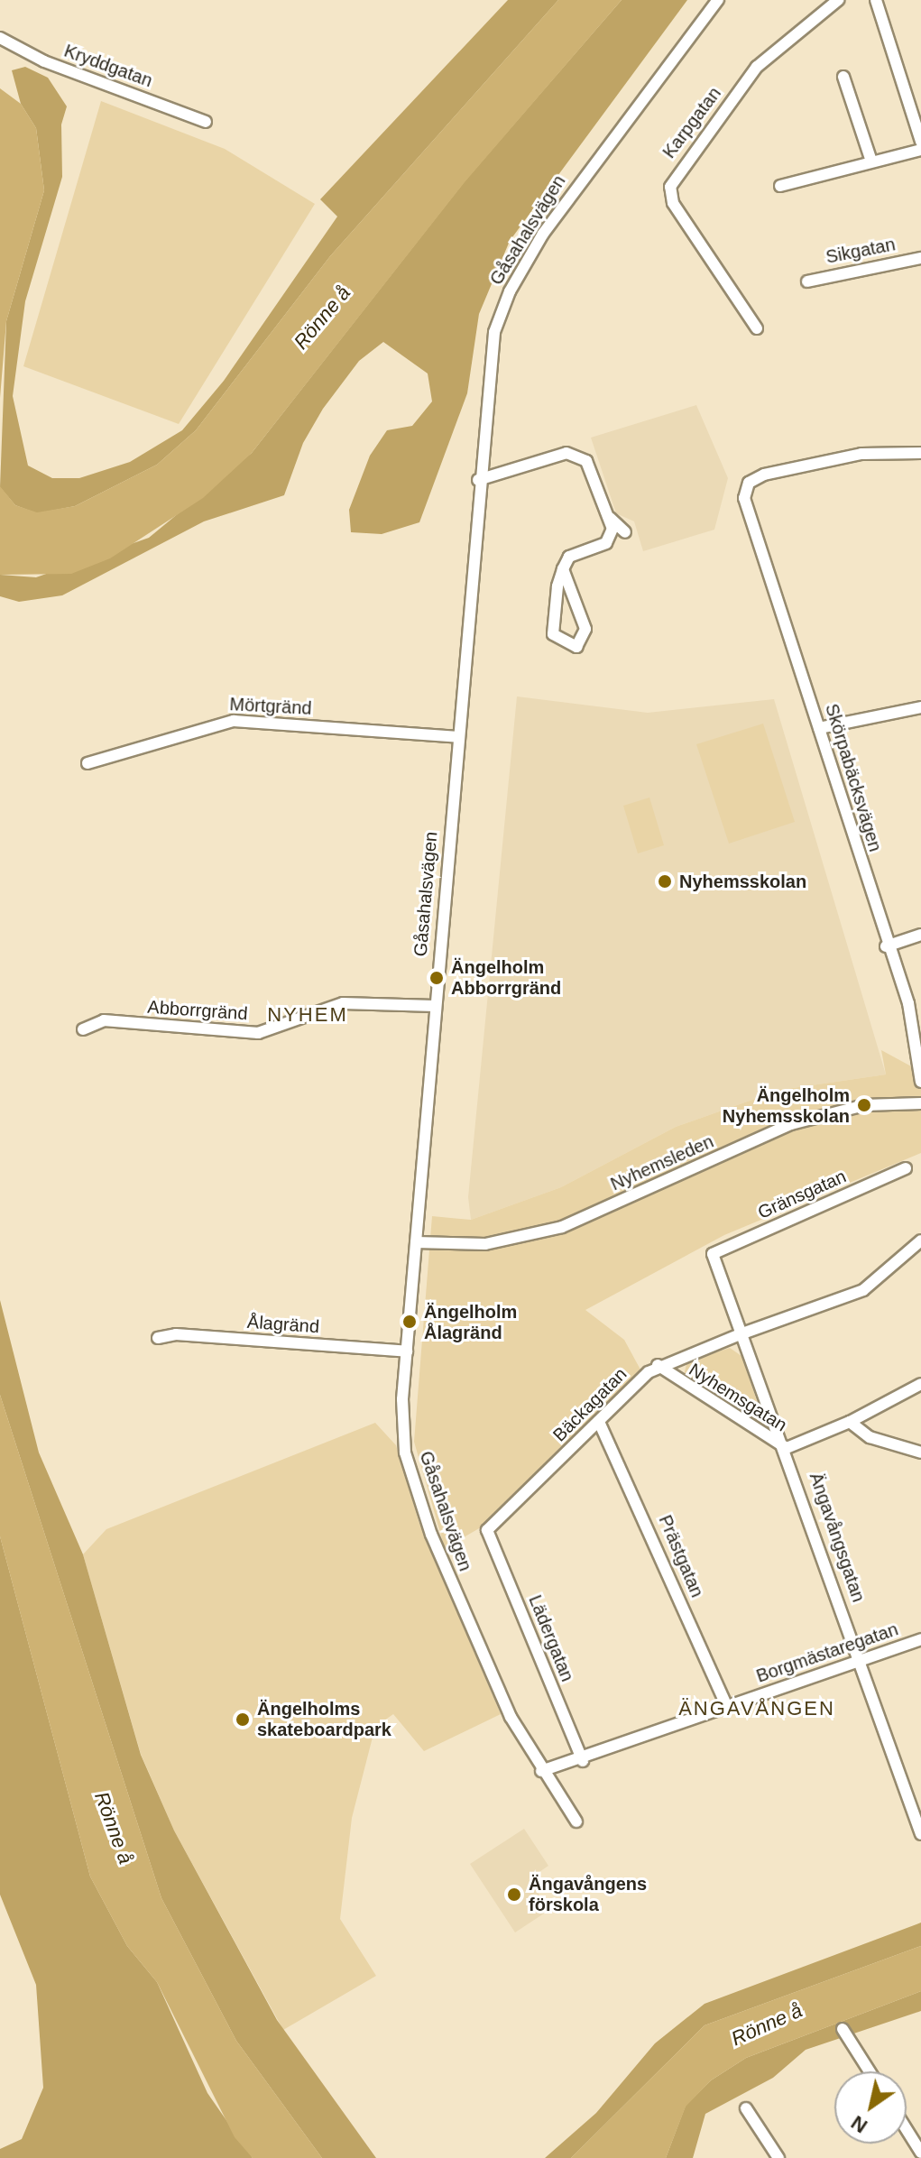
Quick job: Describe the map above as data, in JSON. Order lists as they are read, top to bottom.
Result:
{
  "streets": {
    "street": [
      "Kryddgatan",
      "Karpgatan",
      "Gåsahalsvägen",
      "Sikgatan",
      "Mörtgränd",
      "Skörpabäcksvägen",
      "Abborrgränd",
      "Nyhemsleden",
      "Gränsgatan",
      "Ålagränd",
      "Nyhemsgatan",
      "Bäckagatan",
      "Ängavångsgatan",
      "Prästgatan",
      "Lädergatan",
      "Borgmästaregatan"
    ]
  },
  "crossings": [
    ["Gåsahalsvägen", "Mörtgränd"],
    ["Gåsahalsvägen", "Abborrgränd"],
    ["Gåsahalsvägen", "Nyhemsleden"],
    ["Gåsahalsvägen", "Ålagränd"],
    ["Gåsahalsvägen", "Borgmästaregatan"],
    ["Gränsgatan", "Ängavångsgatan"],
    ["Nyhemsgatan", "Bäckagatan"],
    ["Nyhemsgatan", "Ängavångsgatan"],
    ["Bäckagatan", "Ängavångsgatan"],
    ["Bäckagatan", "Prästgatan"],
    ["Bäckagatan", "Lädergatan"],
    ["Ängavångsgatan", "Borgmästaregatan"],
    ["Prästgatan", "Borgmästaregatan"],
    ["Lädergatan", "Borgmästaregatan"]
  ],
  "districts": ["NYHEM", "ÄNGAVÅNGEN"],
  "water": ["Rönne å"],
  "places": [
    "Nyhemsskolan",
    "Ängelholm Abborrgränd",
    "Ängelholm Nyhemsskolan",
    "Ängelholm Ålagränd",
    "Ängelholms skateboardpark",
    "Ängavångens förskola"
  ],
  "north": "bottom left"
}
